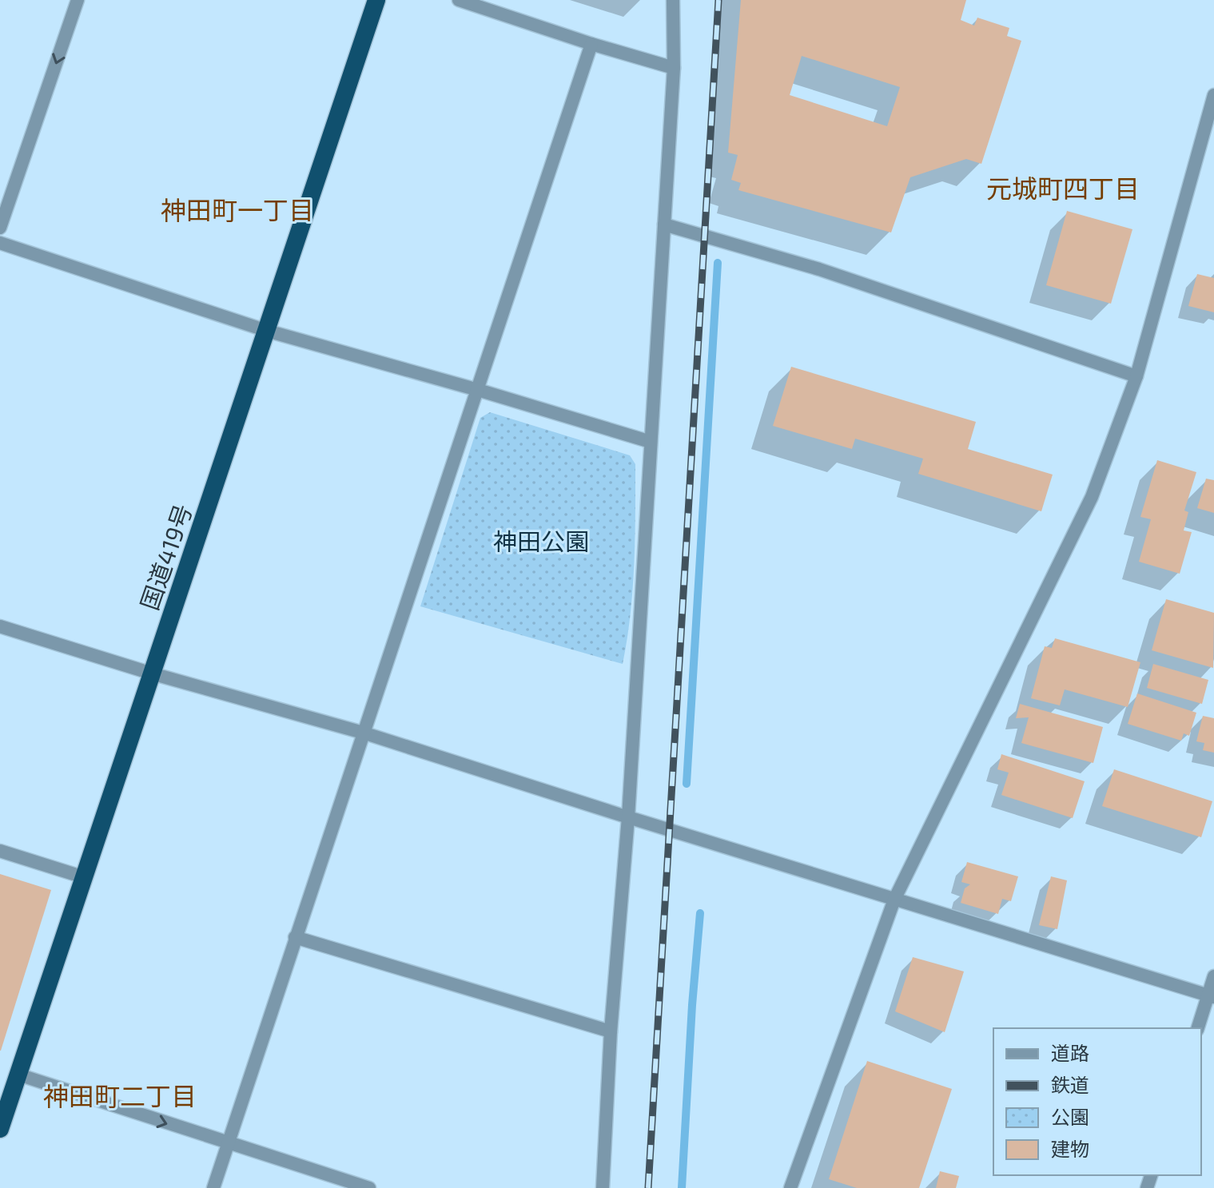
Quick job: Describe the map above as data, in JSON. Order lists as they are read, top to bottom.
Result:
{
  "streets": {
    "highway": ["国道419号"]
  },
  "districts": ["元城町四丁目", "神田町一丁目", "神田町二丁目"],
  "parks": ["神田公園"],
  "legend": [
    "道路",
    "鉄道",
    "公園",
    "建物"
  ]
}
